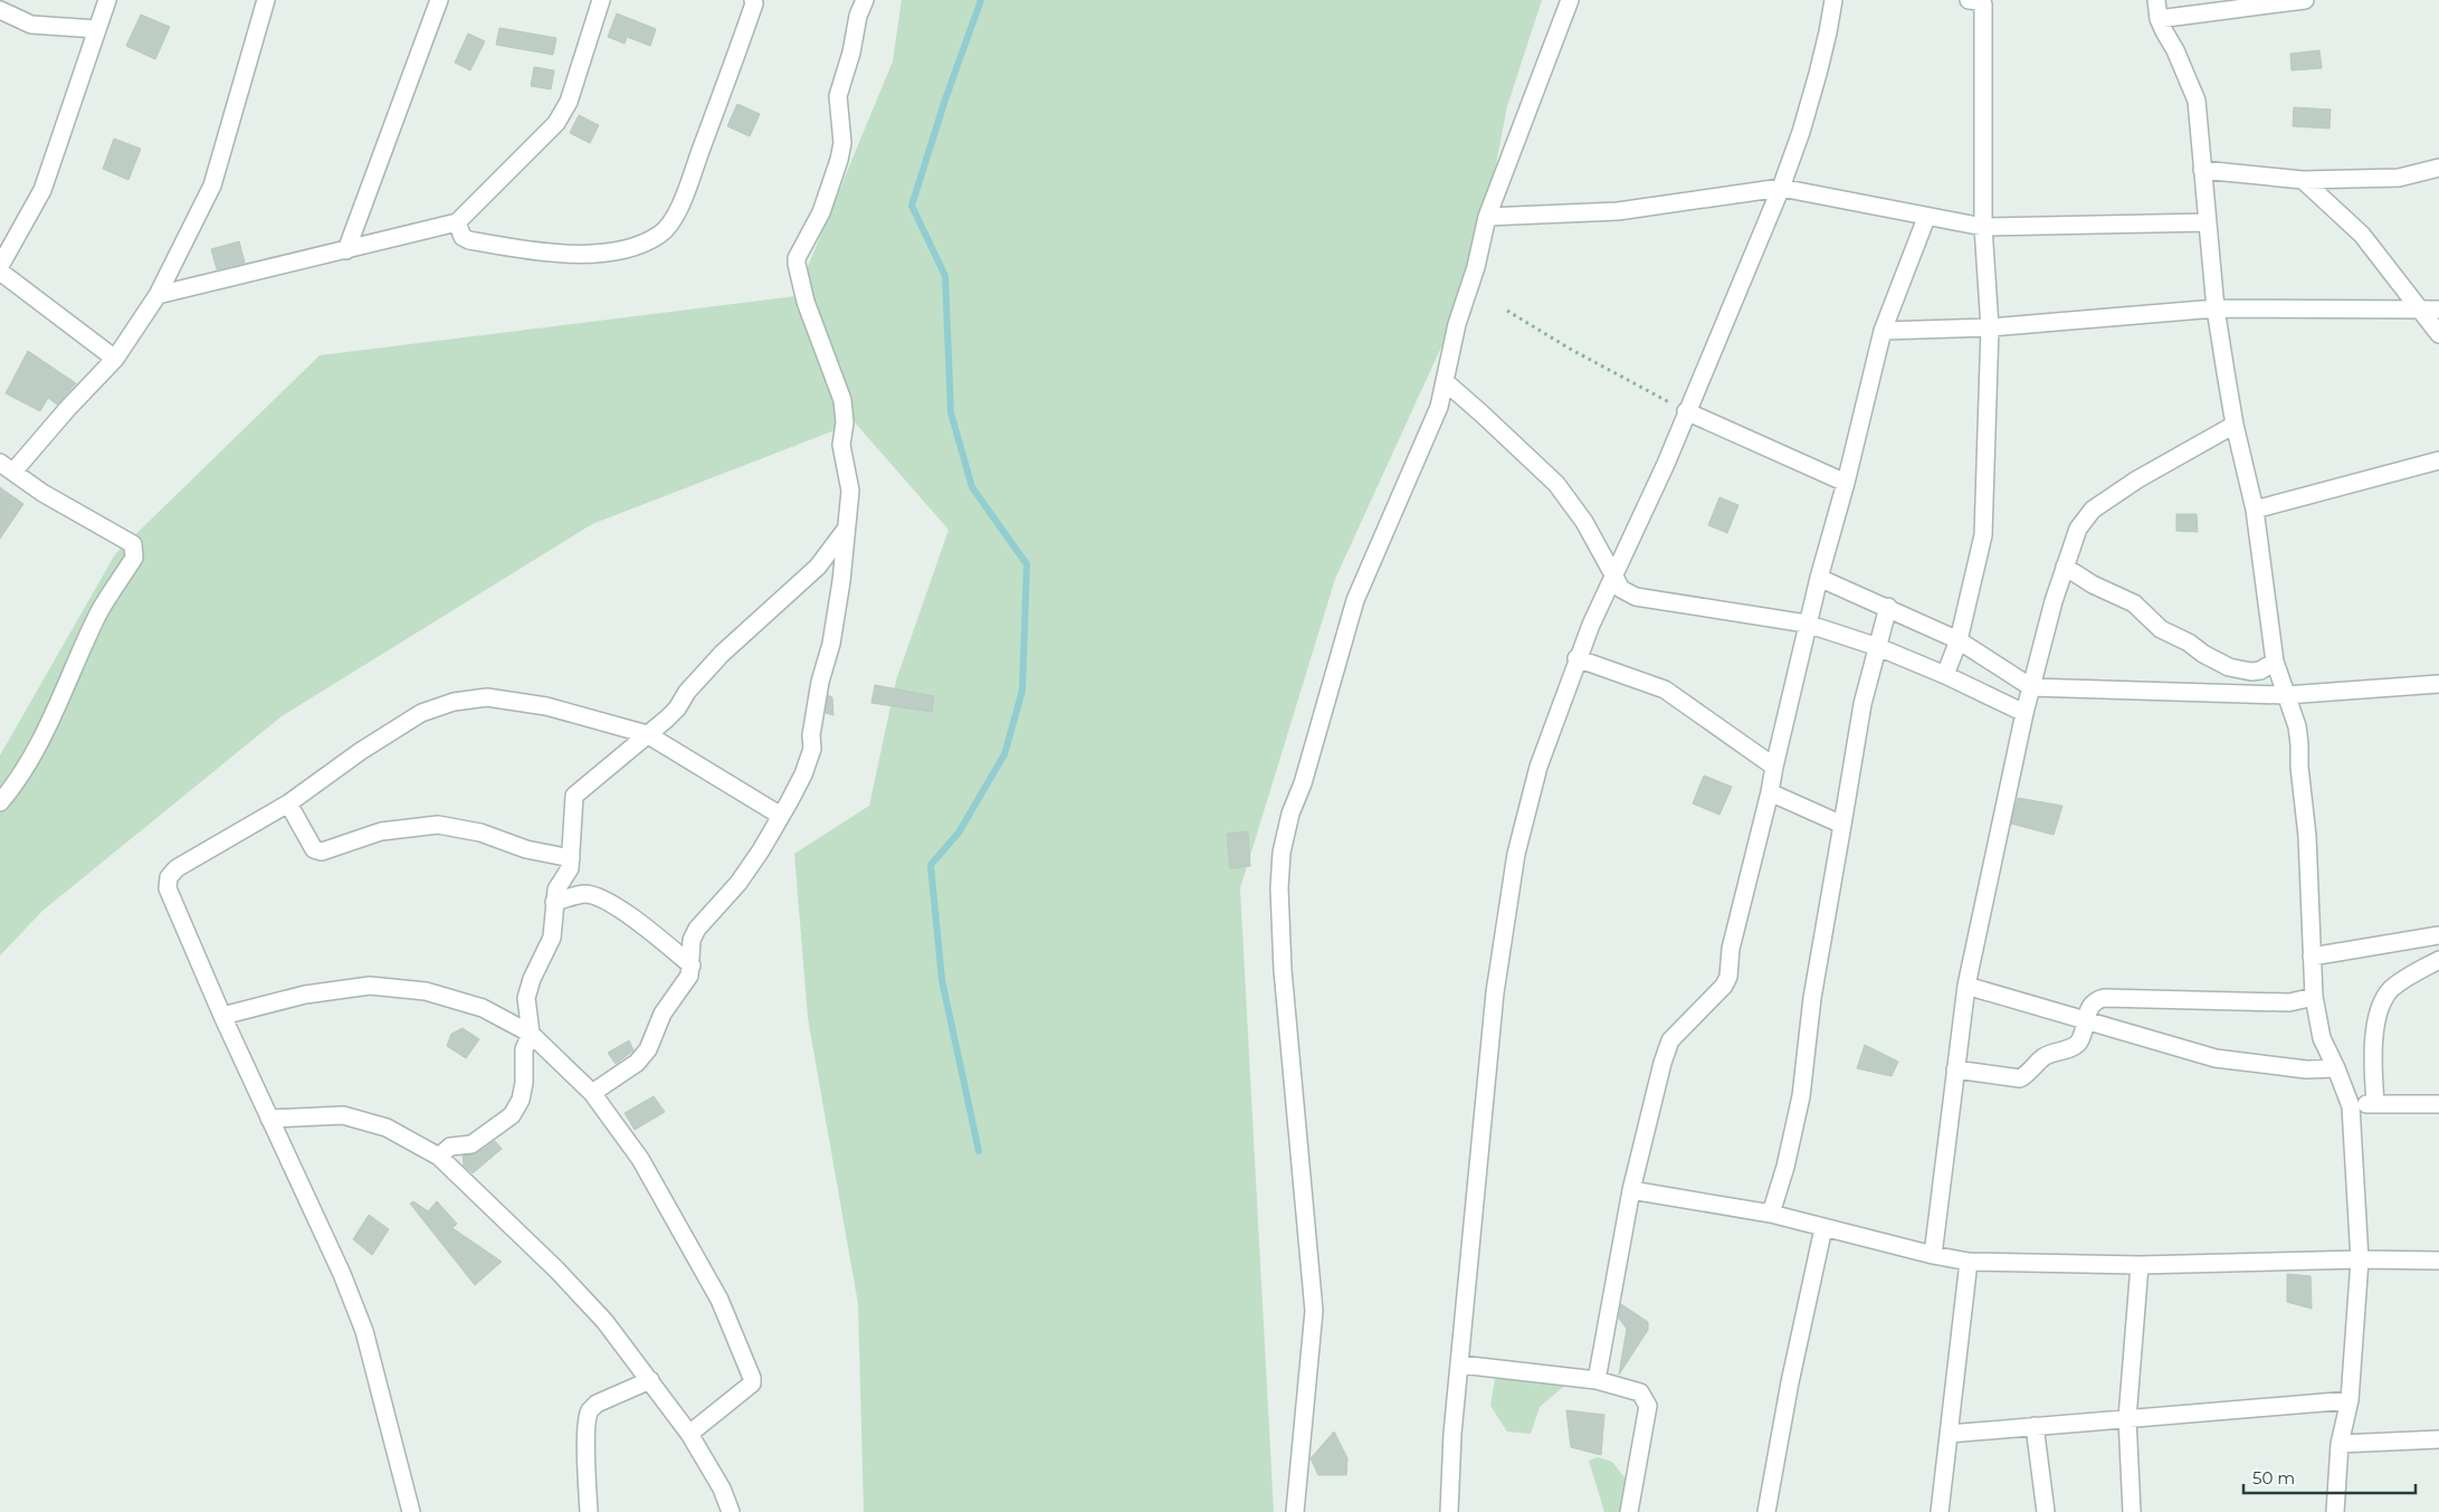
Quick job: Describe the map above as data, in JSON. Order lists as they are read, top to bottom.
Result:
{
  "scale_bar": "50 m"
}
